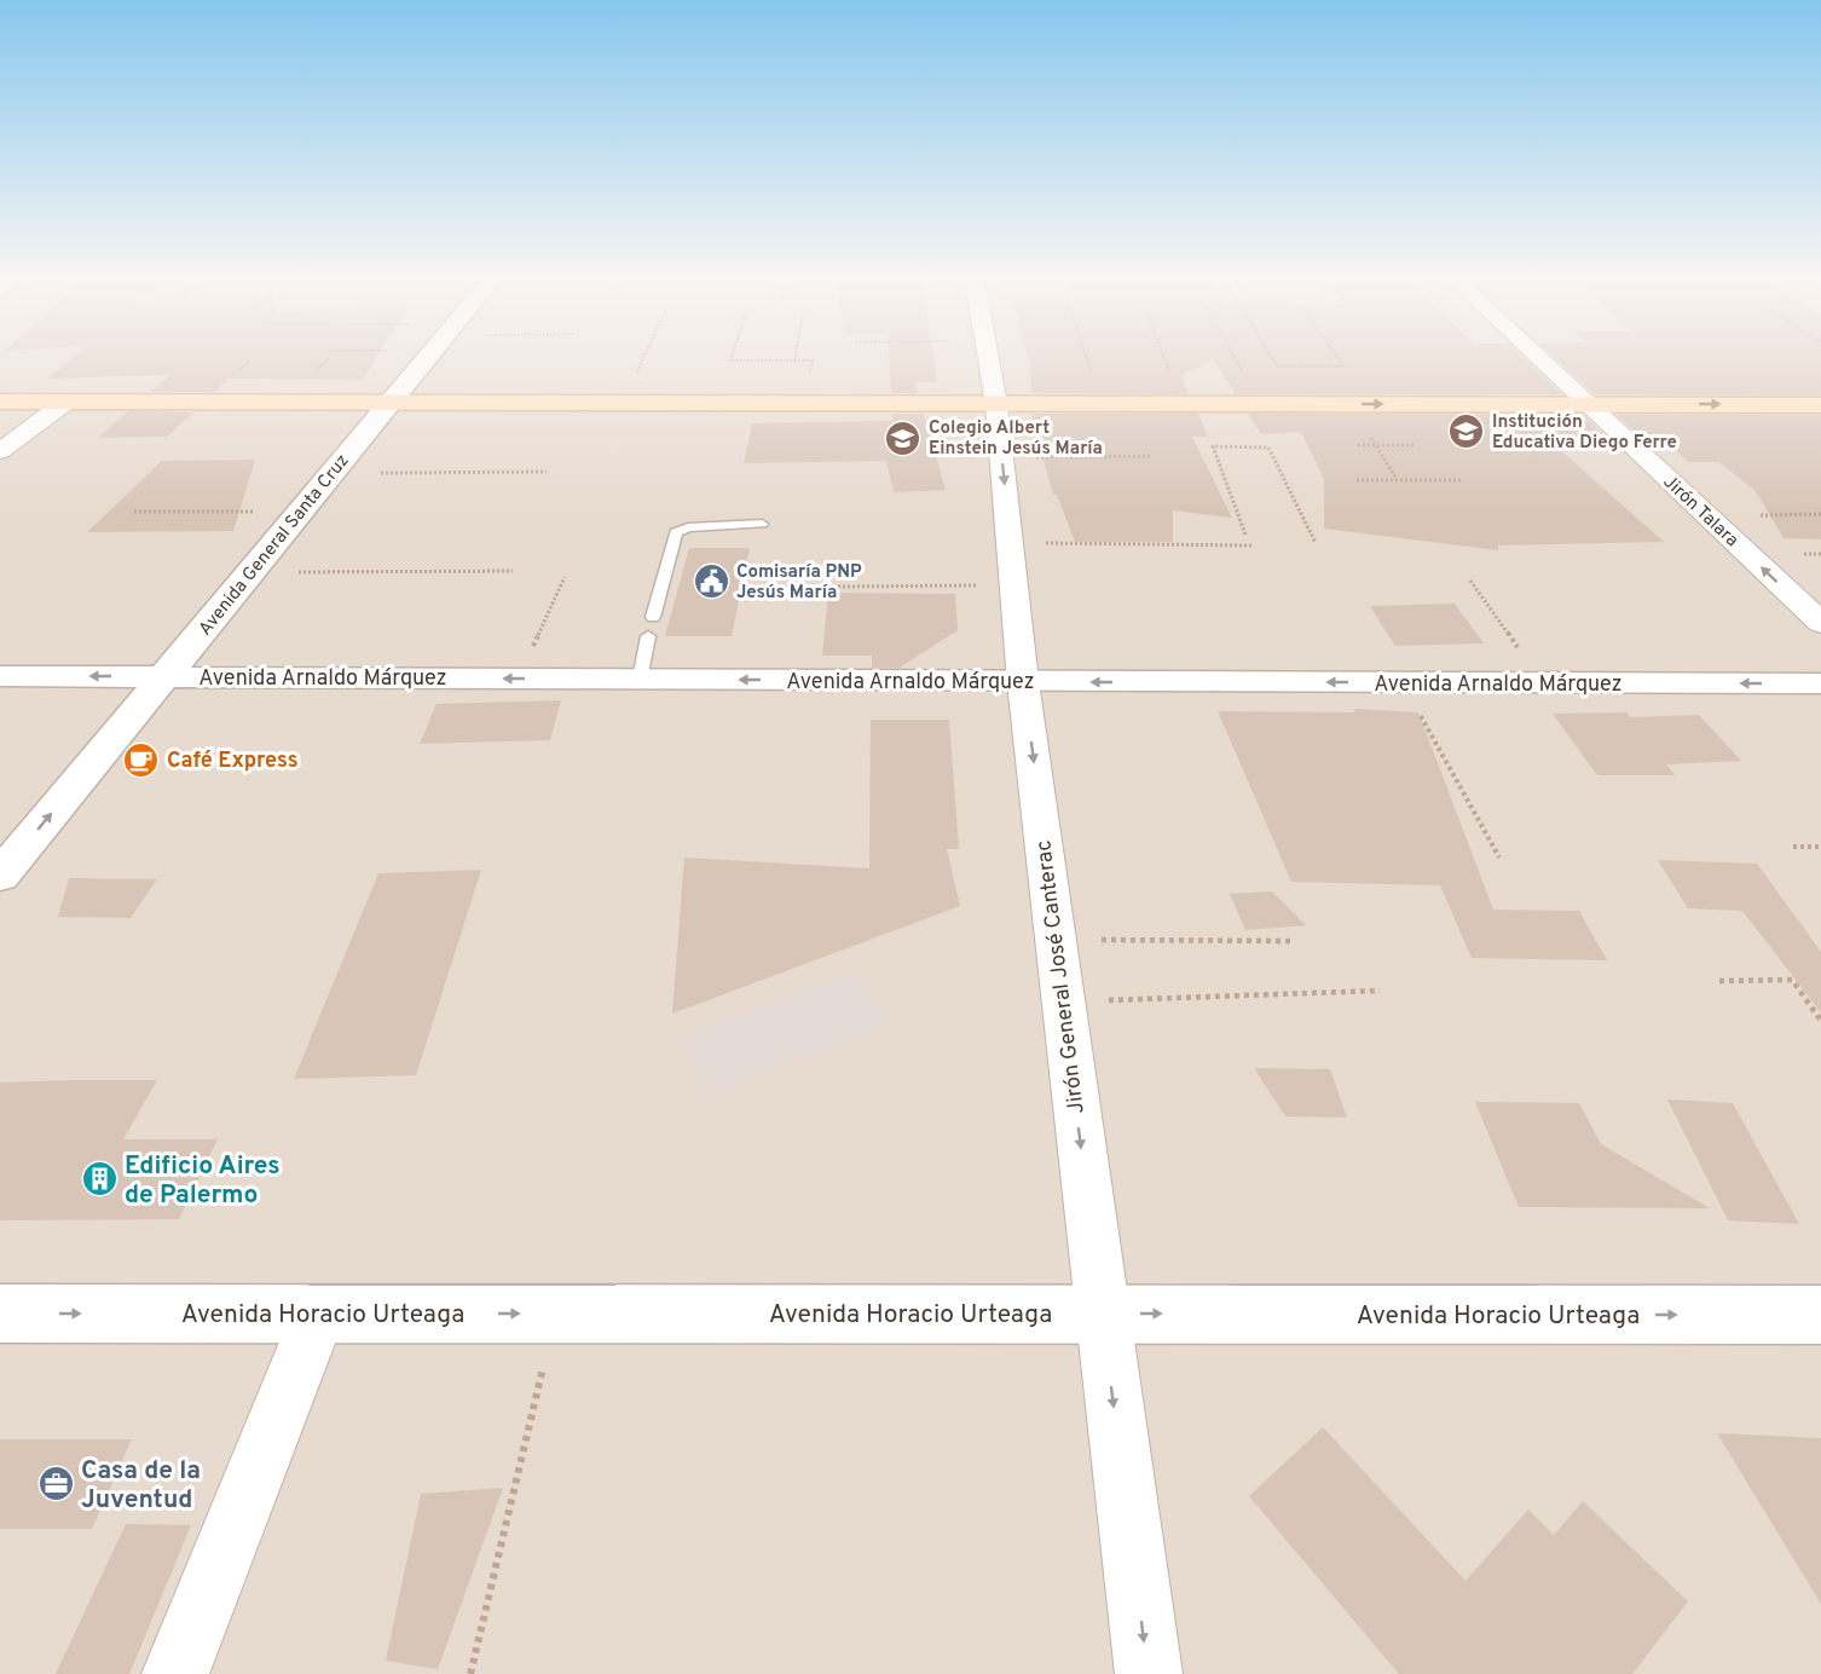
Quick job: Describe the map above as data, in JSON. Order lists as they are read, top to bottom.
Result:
{
  "streets": {
    "street": [
      "Jirón Talara",
      "Avenida General Santa Cruz",
      "Avenida Arnaldo Márquez",
      "Jirón General José Canterac",
      "Avenida Horacio Urteaga"
    ]
  },
  "crossings": [
    ["Avenida General Santa Cruz", "Avenida Arnaldo Márquez"],
    ["Avenida Arnaldo Márquez", "Jirón General José Canterac"],
    ["Jirón General José Canterac", "Avenida Horacio Urteaga"]
  ],
  "one_way": [
    "Jirón Talara",
    "Avenida General Santa Cruz",
    "Avenida Arnaldo Márquez",
    "Jirón General José Canterac",
    "Avenida Horacio Urteaga"
  ],
  "places": {
    "school or university": ["Institución Educativa Diego Ferre", "Colegio Albert Einstein Jesús María"],
    "public building": ["Comisaría PNP Jesús María"],
    "cafe": ["Café Express"],
    "building": ["Edificio Aires de Palermo"],
    "office": ["Casa de la Juventud"]
  }
}
